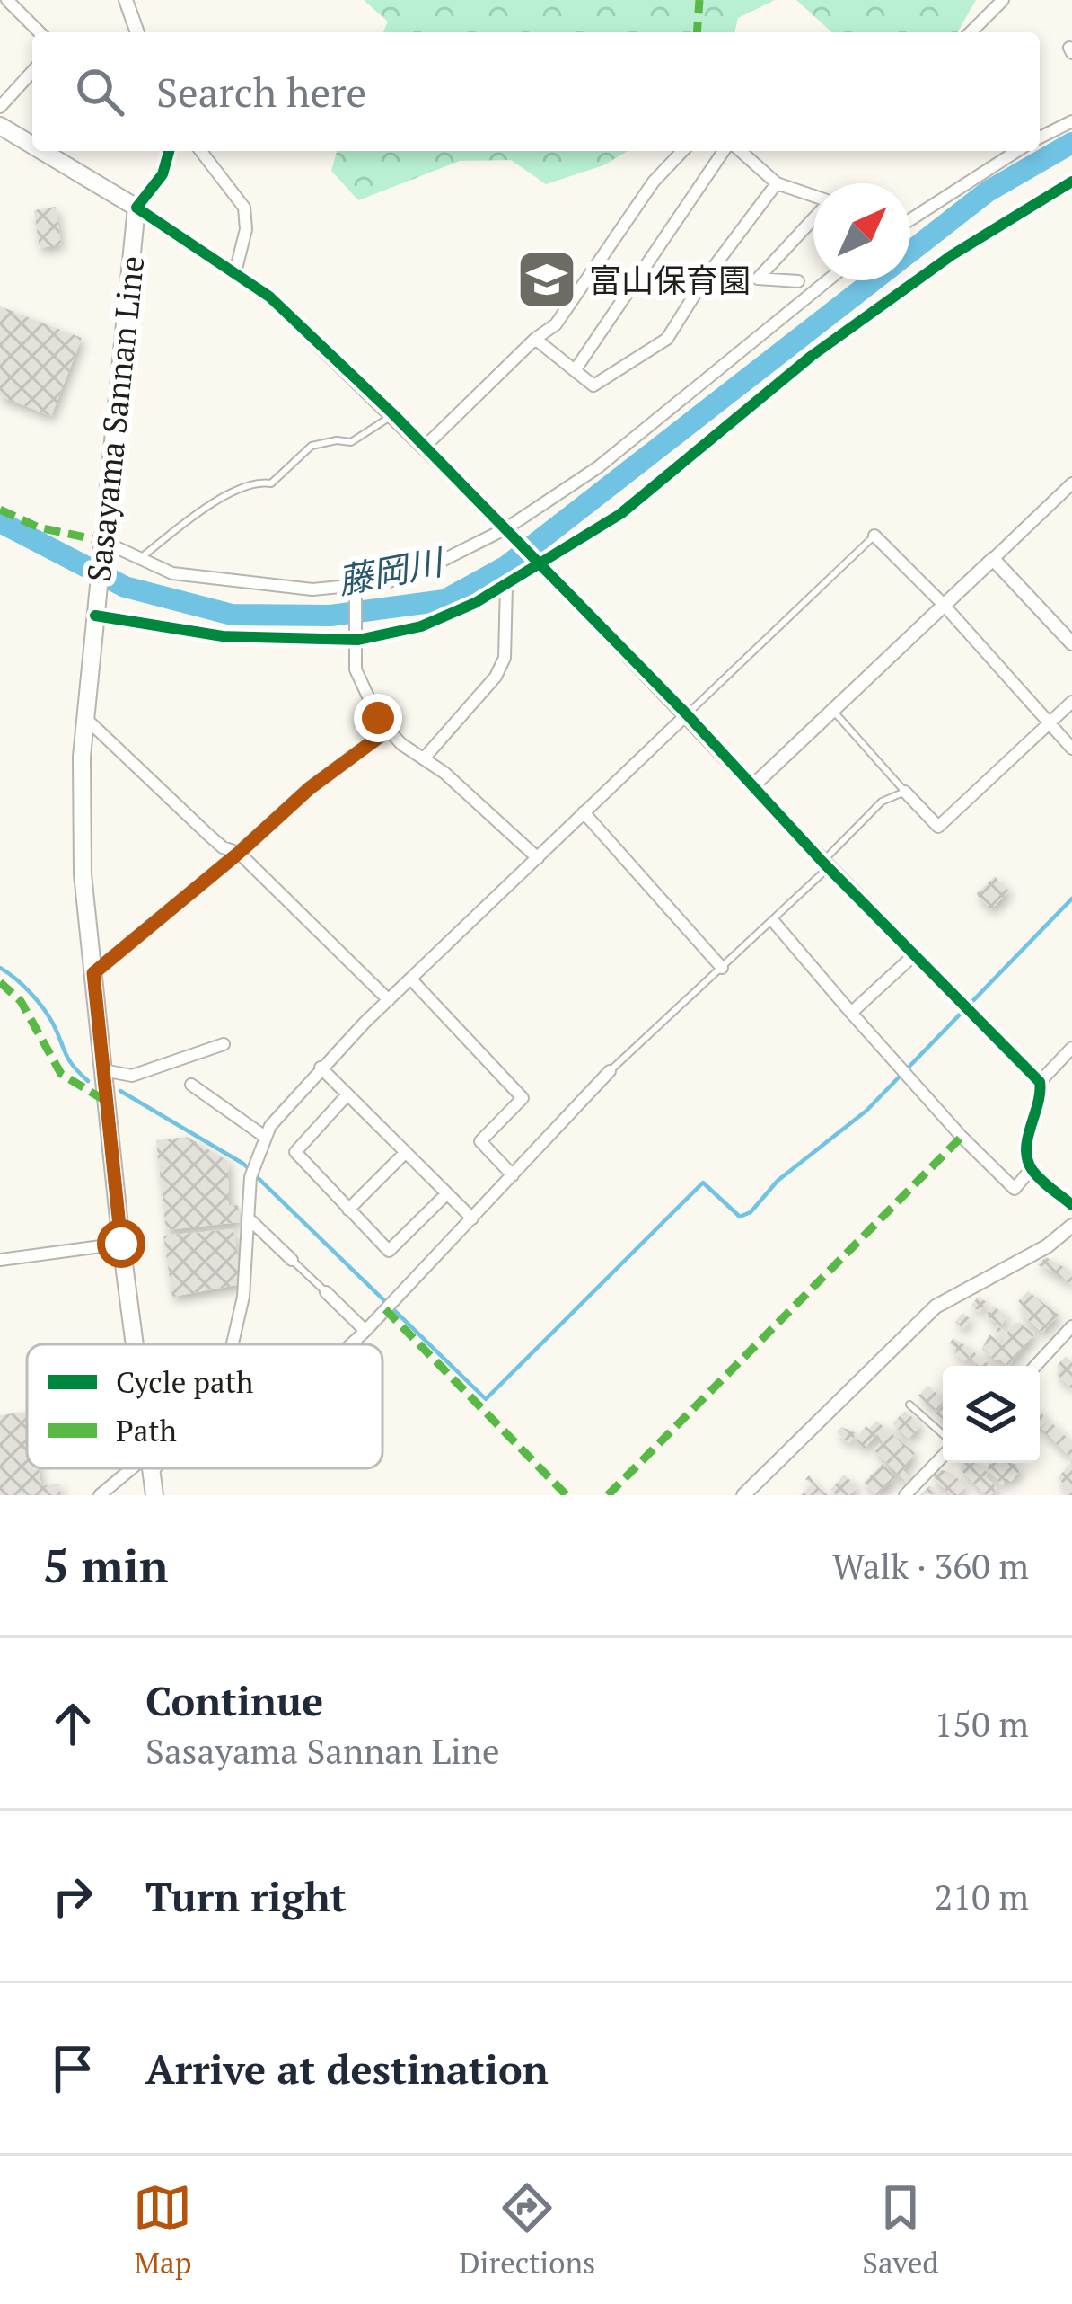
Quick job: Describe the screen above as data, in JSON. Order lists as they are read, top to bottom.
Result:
{
  "streets": {
    "main road": ["Sasayama Sannan Line"]
  },
  "water": ["藤岡川"],
  "places": {
    "school or university": ["富山保育園"]
  },
  "legend": ["Cycle path", "Path"],
  "north": "top right",
  "page": {
    "search": "Search here",
    "heading": ["5 min", "Walk · 360 m"],
    "list": [
      ["Continue", "Sasayama Sannan Line", "150 m"],
      ["Turn right", "210 m"],
      "Arrive at destination"
    ],
    "nav": ["Map", "Directions", "Saved"]
  }
}
